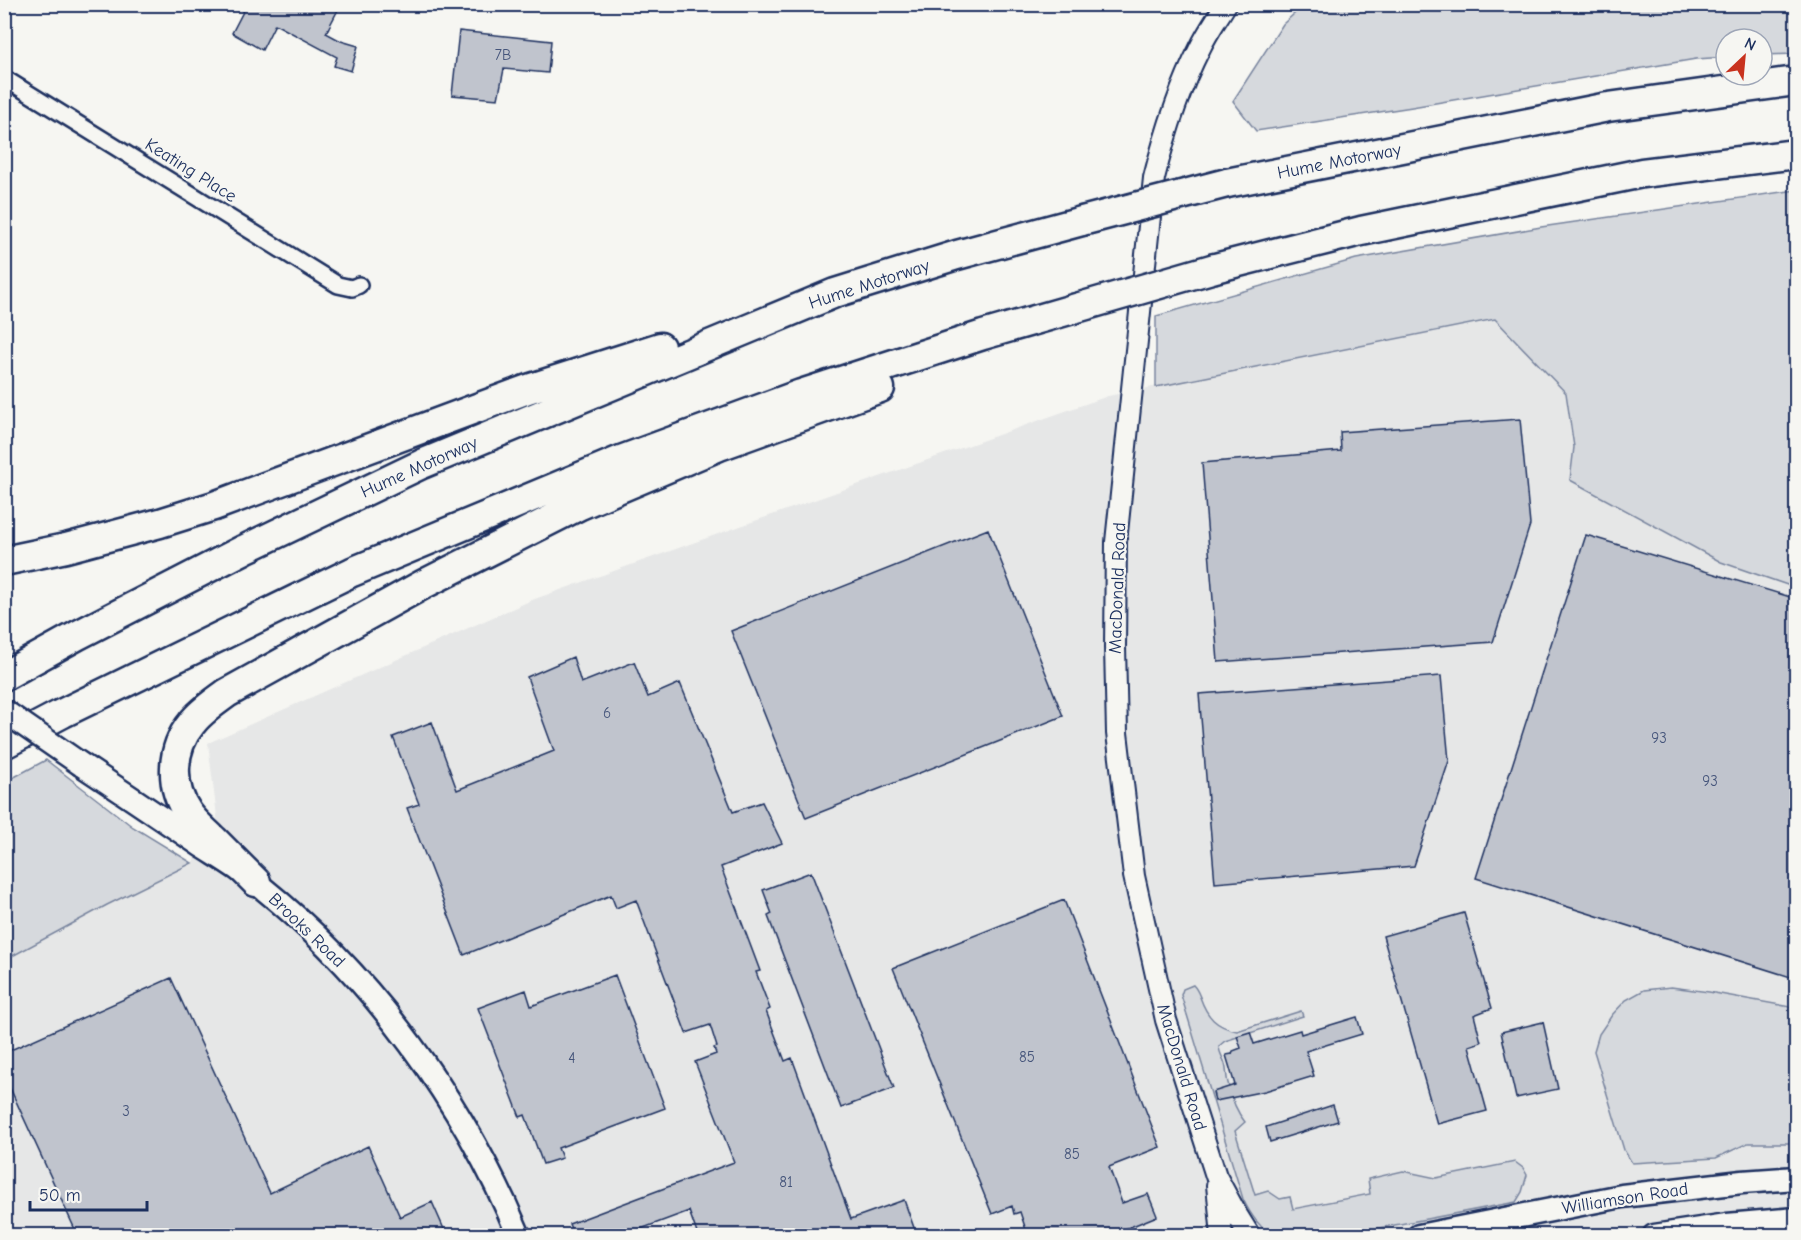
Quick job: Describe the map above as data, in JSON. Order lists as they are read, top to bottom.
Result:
{
  "streets": {
    "highway": ["Hume Motorway"],
    "main road": ["Brooks Road", "Williamson Road"],
    "street": ["Keating Place", "MacDonald Road"]
  },
  "house_numbers": [
    "7B",
    "6",
    "93",
    "93",
    "85",
    "4",
    "3",
    "85",
    "81"
  ],
  "scale_bar": "50 m",
  "north": "top right"
}
